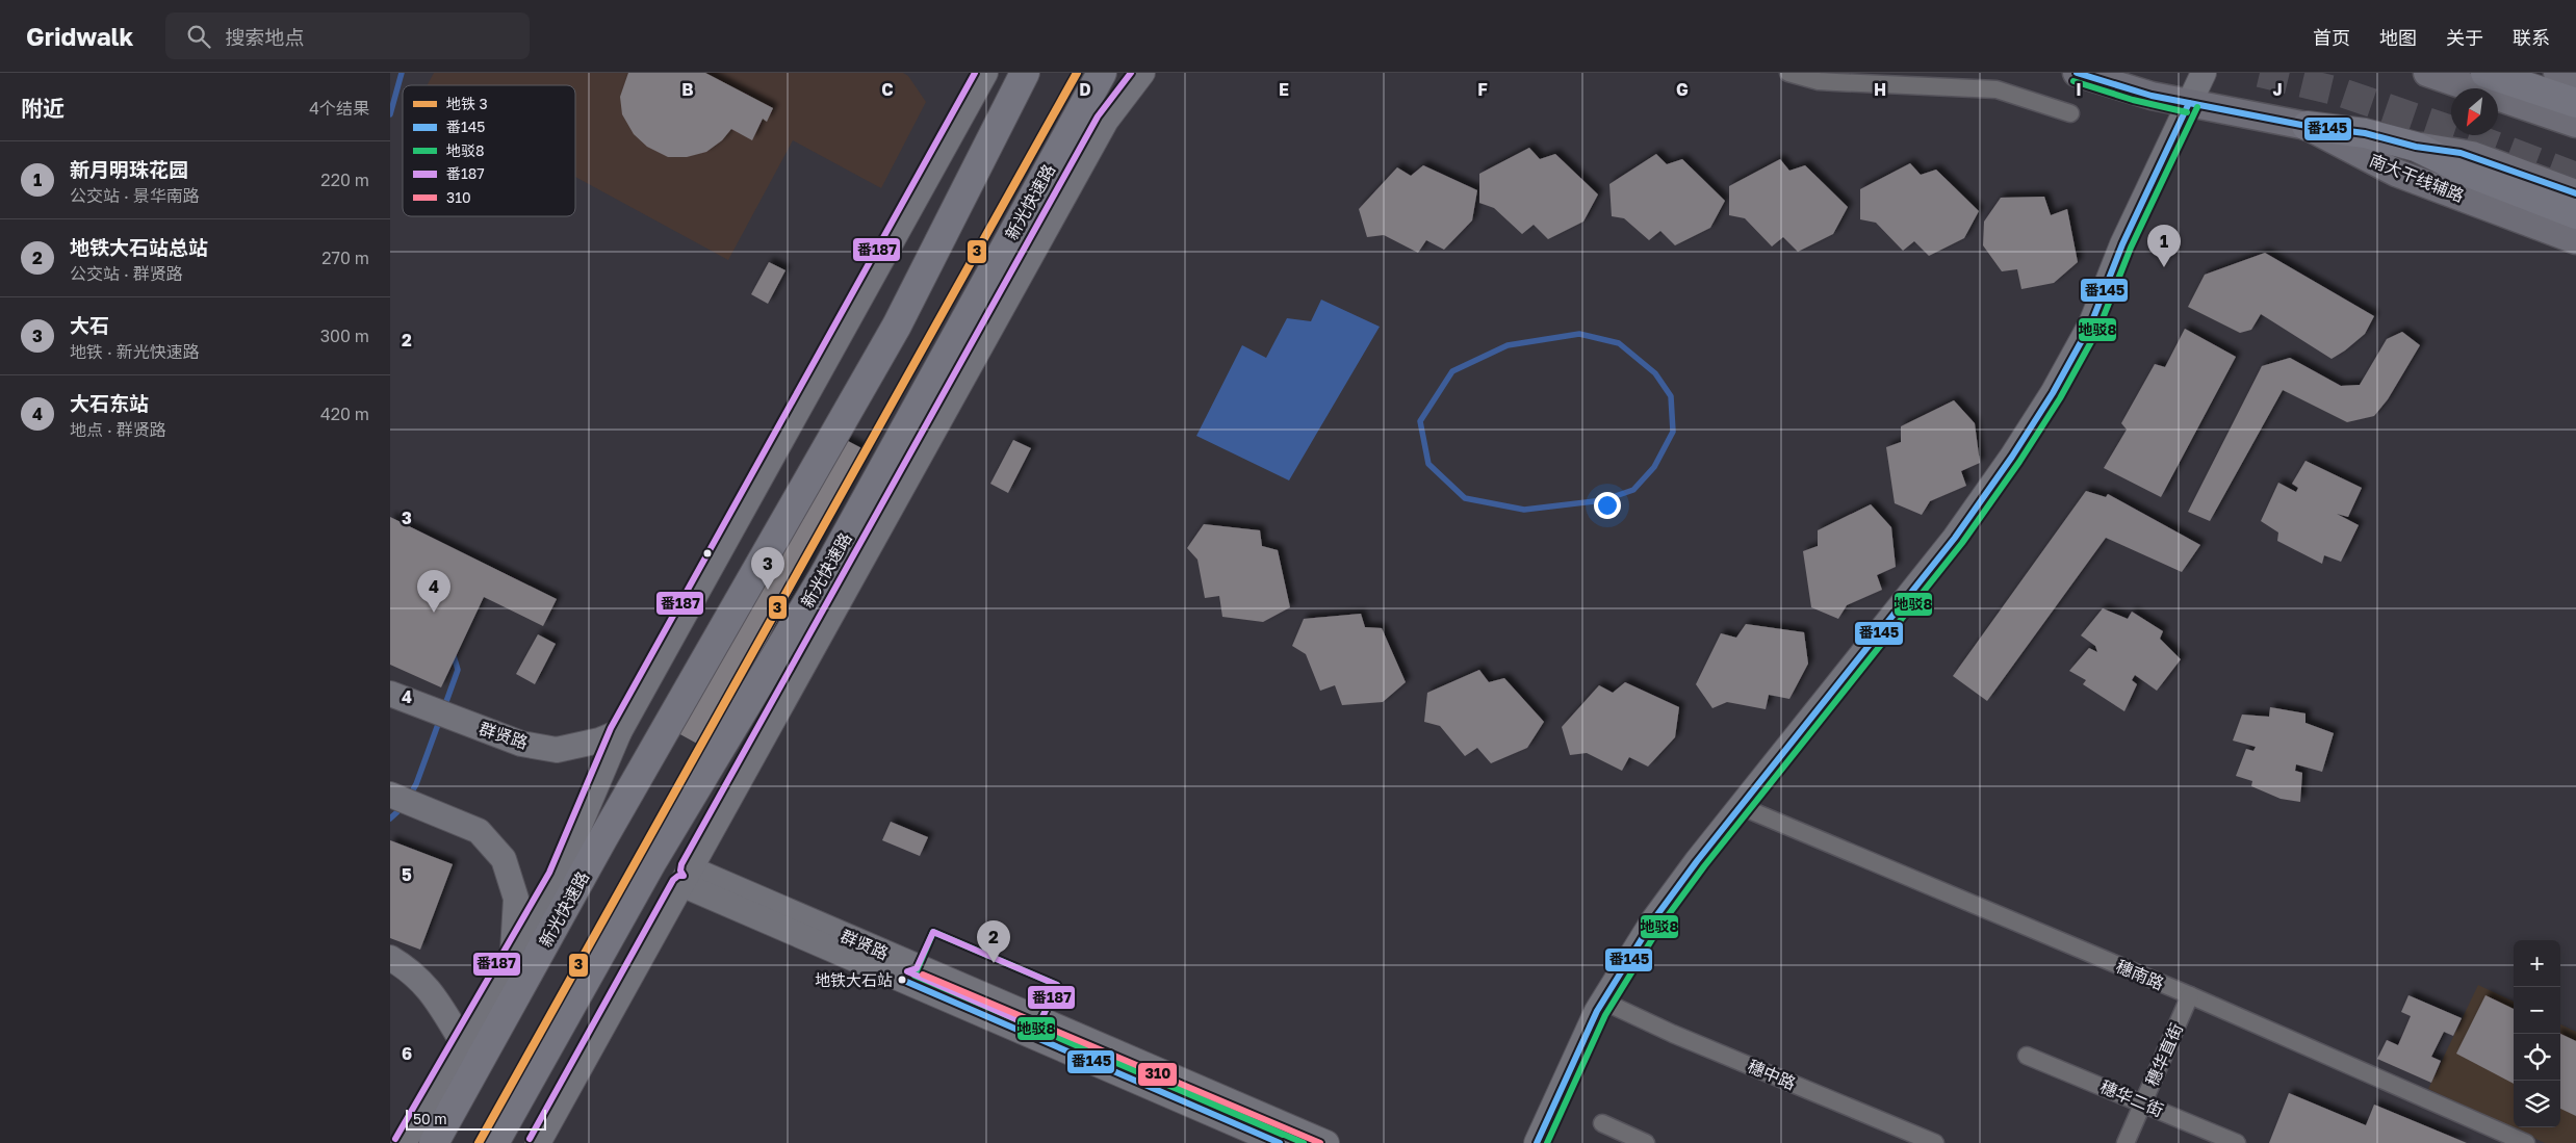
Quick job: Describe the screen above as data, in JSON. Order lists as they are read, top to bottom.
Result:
{
  "streets": {
    "highway": ["新光快速路"],
    "main road": ["南大干线辅路", "群贤路"],
    "street": [
      "穗南路",
      "穗华直街",
      "穗中路",
      "穗华二街"
    ]
  },
  "crossings": [
    ["穗南路", "穗华直街"],
    ["穗华直街", "穗华二街"]
  ],
  "places": ["地铁大石站"],
  "lines": [
    "metro line 3",
    "transit line 番145",
    "transit line 番187",
    "transit line 地驳8",
    "transit line 310"
  ],
  "legend": [
    "地铁 3",
    "番145",
    "地驳8",
    "番187",
    "310"
  ],
  "scale_bar": "50 m",
  "north": "bottom left",
  "page": {
    "header": "Gridwalk",
    "search": "搜索地点",
    "nav": [
      "首页",
      "地图",
      "关于",
      "联系"
    ],
    "heading": ["附近", "4个结果"],
    "list": [
      {
        "mark": "1",
        "name": "新月明珠花园",
        "note": "公交站 · 景华南路",
        "value": "220 m"
      },
      {
        "mark": "2",
        "name": "地铁大石站总站",
        "note": "公交站 · 群贤路",
        "value": "270 m"
      },
      {
        "mark": "3",
        "name": "大石",
        "note": "地铁 · 新光快速路",
        "value": "300 m"
      },
      {
        "mark": "4",
        "name": "大石东站",
        "note": "地点 · 群贤路",
        "value": "420 m"
      }
    ],
    "pins": [
      "1",
      "3",
      "4",
      "2"
    ],
    "map_buttons": ["+", "−"],
    "scale": "50 m"
  },
  "grid": {
    "columns": [
      "B",
      "C",
      "D",
      "E",
      "F",
      "G",
      "H",
      "I",
      "J"
    ],
    "rows": [
      "2",
      "3",
      "4",
      "5",
      "6"
    ]
  }
}
